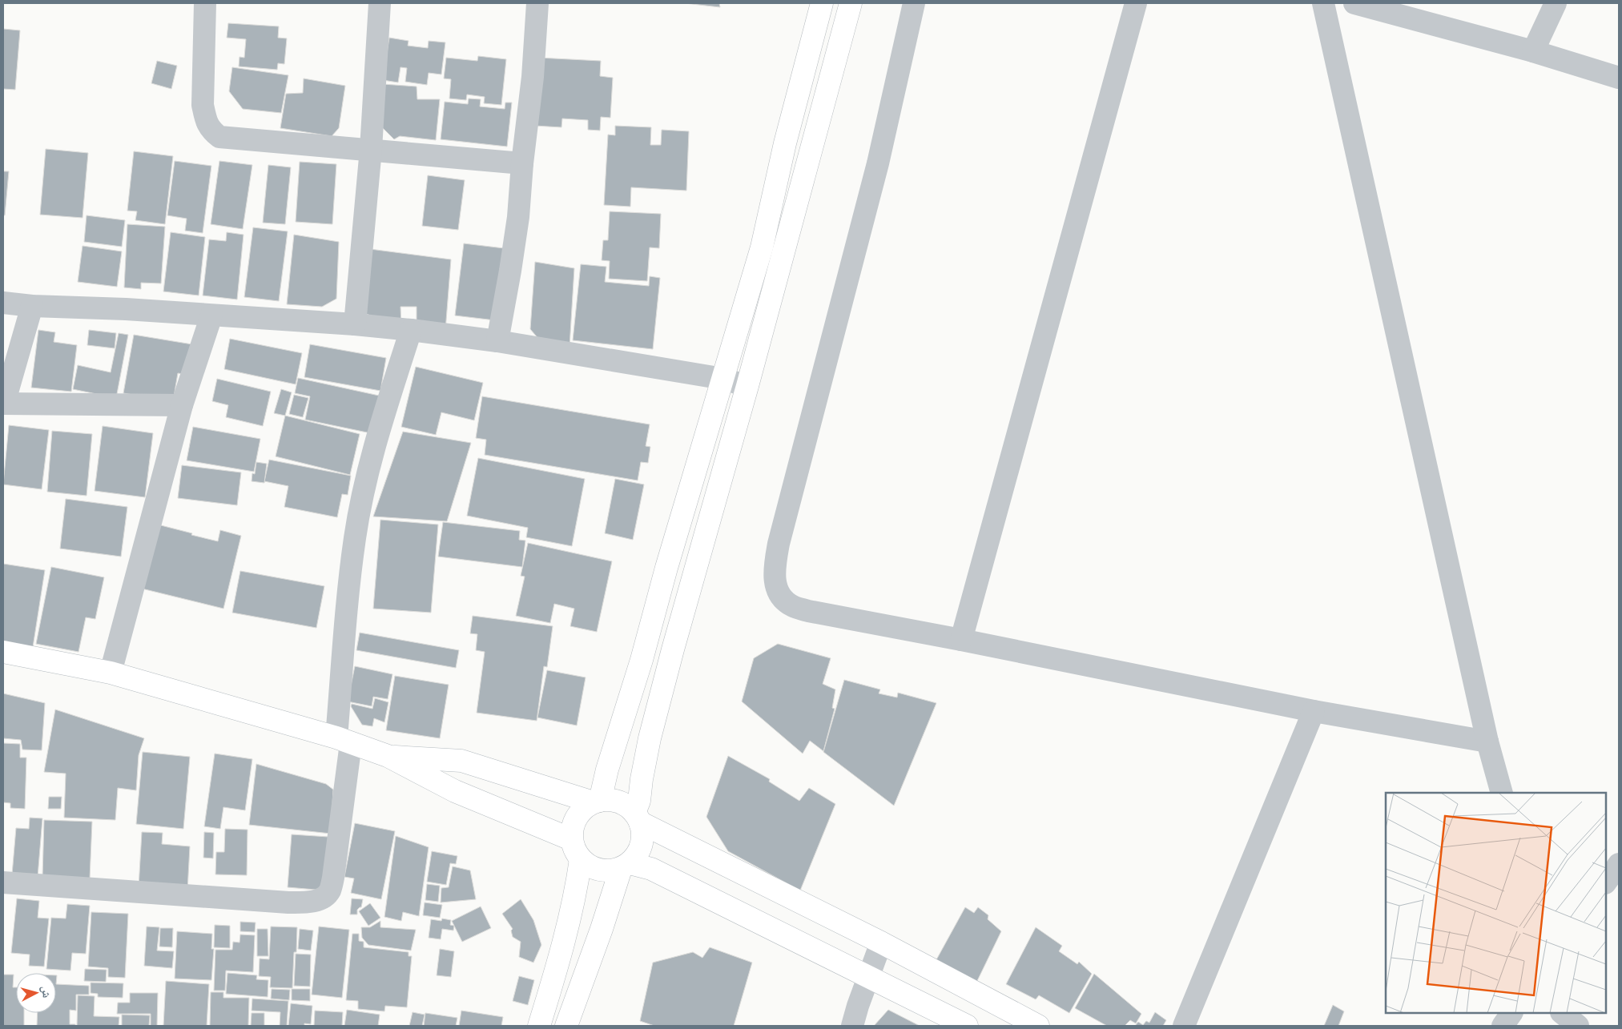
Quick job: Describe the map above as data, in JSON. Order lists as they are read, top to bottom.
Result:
{
  "north": "right"
}
